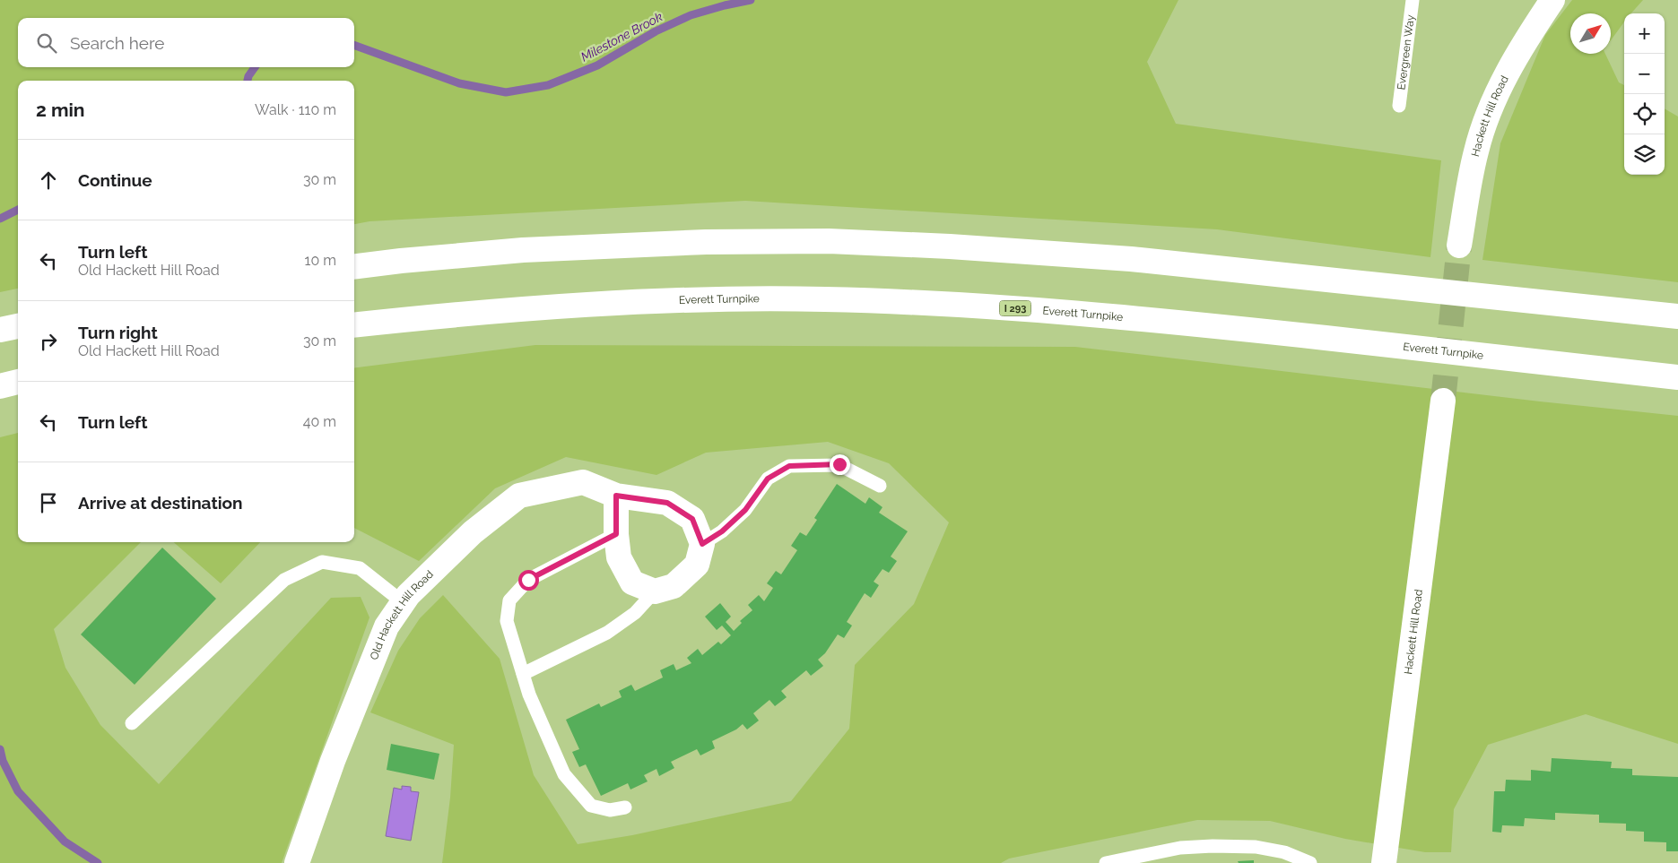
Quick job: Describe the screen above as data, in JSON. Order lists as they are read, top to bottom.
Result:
{
  "streets": {
    "main road": [
      "Hackett Hill Road",
      "Everett Turnpike",
      "I 293",
      "Old Hackett Hill Road"
    ],
    "lane": ["Evergreen Way"]
  },
  "water": ["Milestone Brook"],
  "north": "top right",
  "page": {
    "map_buttons": ["+", "−"],
    "search": "Search here",
    "heading": ["2 min", "Walk · 110 m"],
    "list": [
      ["Continue", "30 m"],
      ["Turn left", "Old Hackett Hill Road", "10 m"],
      ["Turn right", "Old Hackett Hill Road", "30 m"],
      ["Turn left", "40 m"],
      "Arrive at destination"
    ]
  }
}
